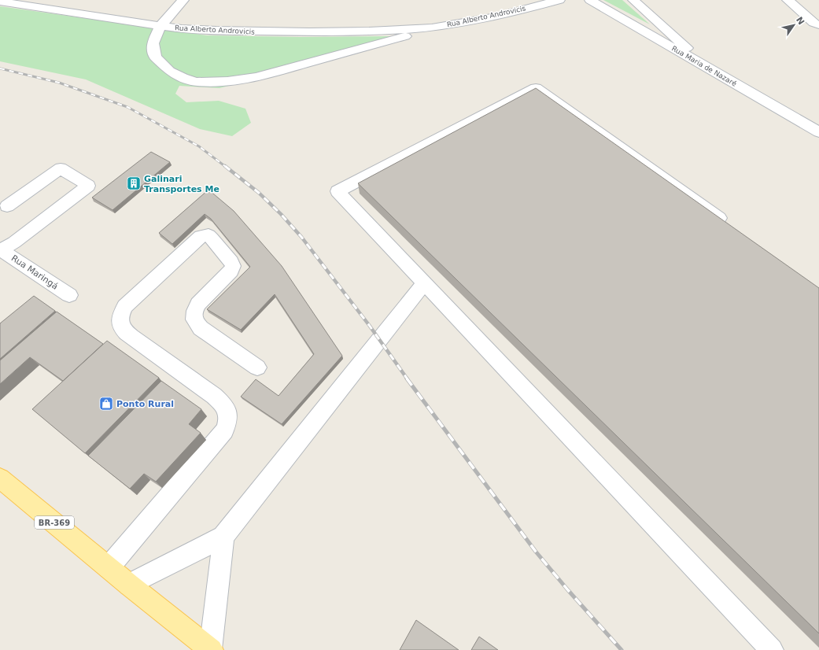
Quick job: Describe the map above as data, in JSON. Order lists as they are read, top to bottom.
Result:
{
  "streets": {
    "main road": ["BR-369"],
    "street": ["Rua Alberto Androvicis", "Rua Maria de Nazaré", "Rua Maringá"]
  },
  "places": {
    "building": ["Galinari Transportes Me"],
    "shop": ["Ponto Rural"]
  },
  "north": "top right"
}
